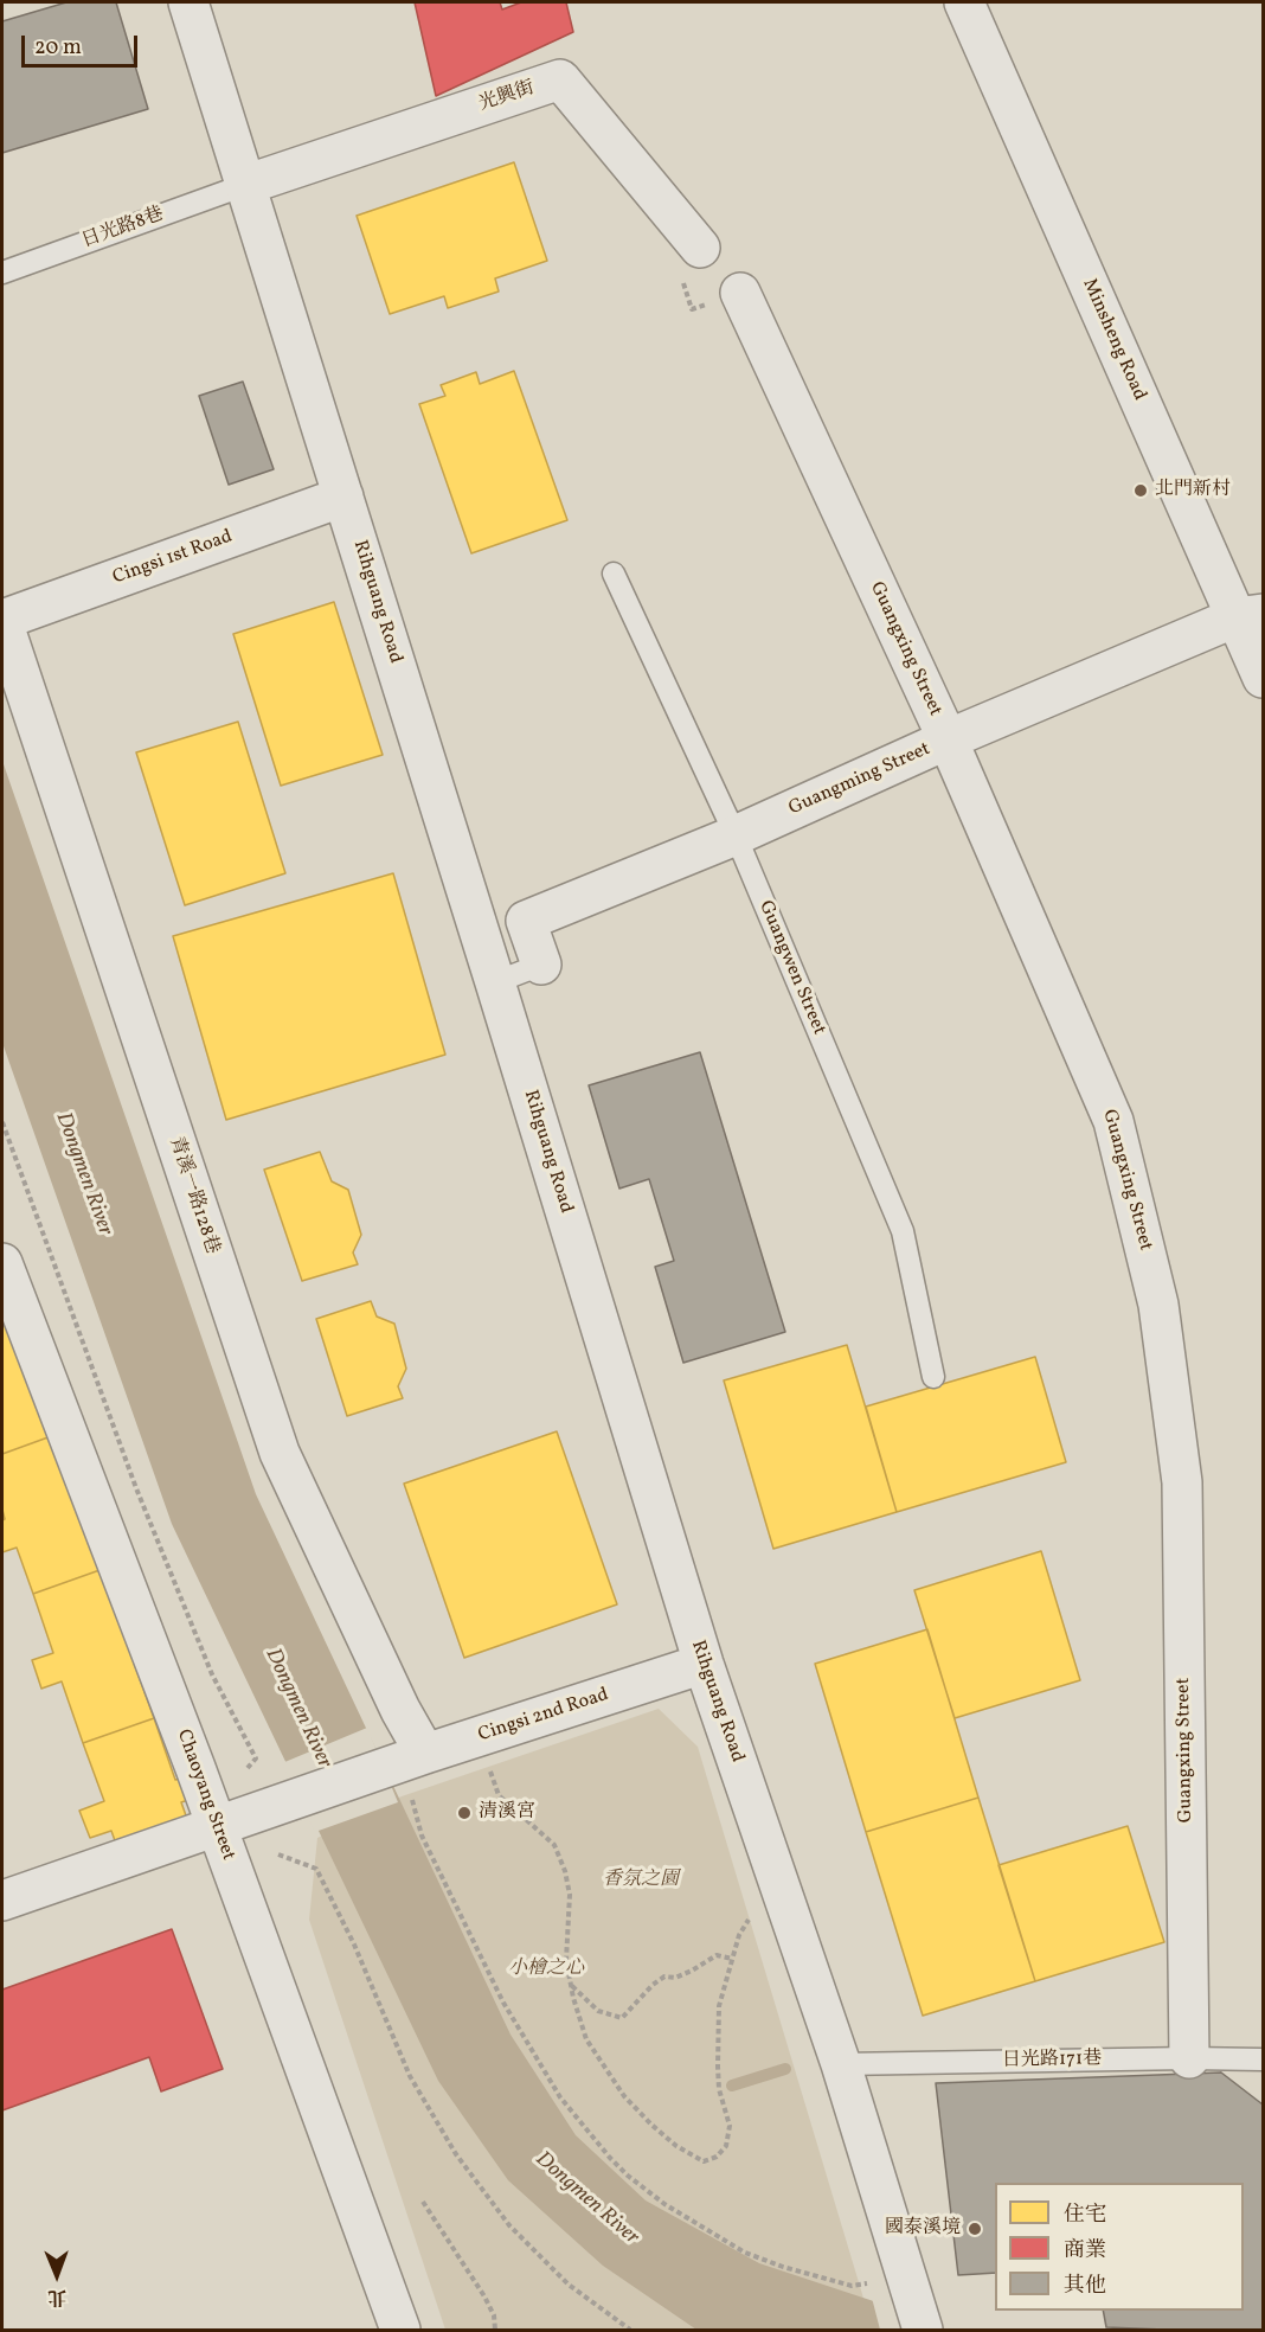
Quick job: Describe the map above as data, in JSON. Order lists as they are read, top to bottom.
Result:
{
  "streets": {
    "street": [
      "光興街",
      "Minsheng Road",
      "Cingsi 1st Road",
      "Rihguang Road",
      "Guangxing Street",
      "Guangming Street",
      "青溪一路128巷",
      "Cingsi 2nd Road",
      "Chaoyang Street"
    ],
    "lane": ["日光路8巷", "Guangwen Street", "日光路171巷"]
  },
  "crossings": [
    ["光興街", "日光路8巷"],
    ["光興街", "Rihguang Road"],
    ["日光路8巷", "Rihguang Road"],
    ["Minsheng Road", "Guangming Street"],
    ["Cingsi 1st Road", "Rihguang Road"],
    ["Cingsi 1st Road", "青溪一路128巷"],
    ["Rihguang Road", "Cingsi 2nd Road"],
    ["Rihguang Road", "日光路171巷"],
    ["Guangxing Street", "Guangming Street"],
    ["Guangxing Street", "日光路171巷"],
    ["Guangming Street", "Guangwen Street"],
    ["青溪一路128巷", "Cingsi 2nd Road"],
    ["Cingsi 2nd Road", "Chaoyang Street"]
  ],
  "water": ["Dongmen River"],
  "parks": ["香氛之園", "小檜之心"],
  "places": ["北門新村", "清溪宮", "國泰溪境"],
  "legend": ["住宅", "商業", "其他"],
  "scale_bar": "20 m",
  "north": "bottom"
}
